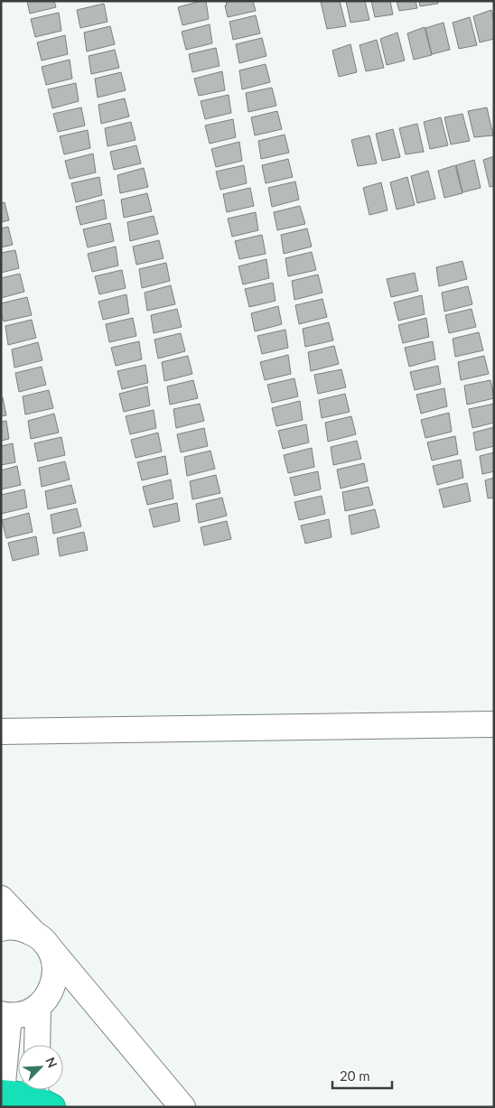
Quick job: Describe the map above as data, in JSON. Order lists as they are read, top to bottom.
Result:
{
  "scale_bar": "20 m",
  "north": "top right"
}
